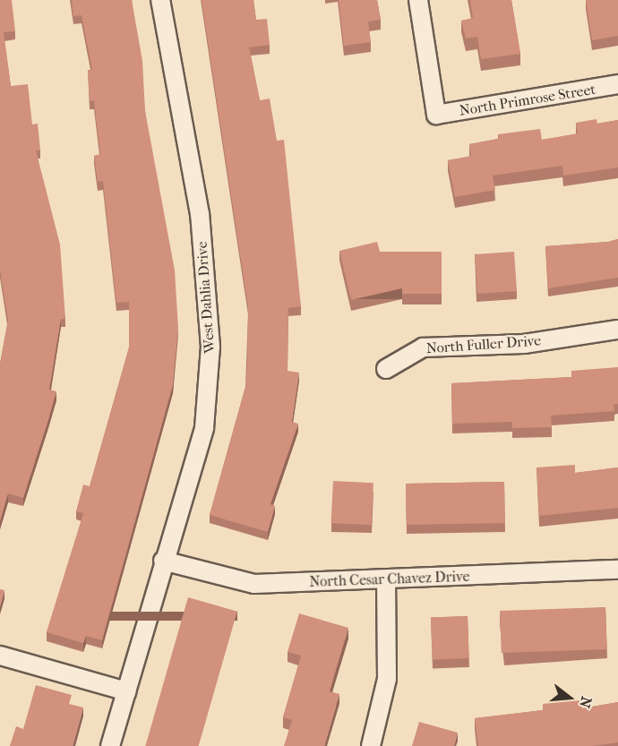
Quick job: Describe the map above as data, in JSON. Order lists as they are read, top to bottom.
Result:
{
  "streets": {
    "street": [
      "North Primrose Street",
      "West Dahlia Drive",
      "North Fuller Drive",
      "North Cesar Chavez Drive"
    ]
  },
  "crossings": [
    ["West Dahlia Drive", "North Cesar Chavez Drive"]
  ],
  "north": "right"
}
